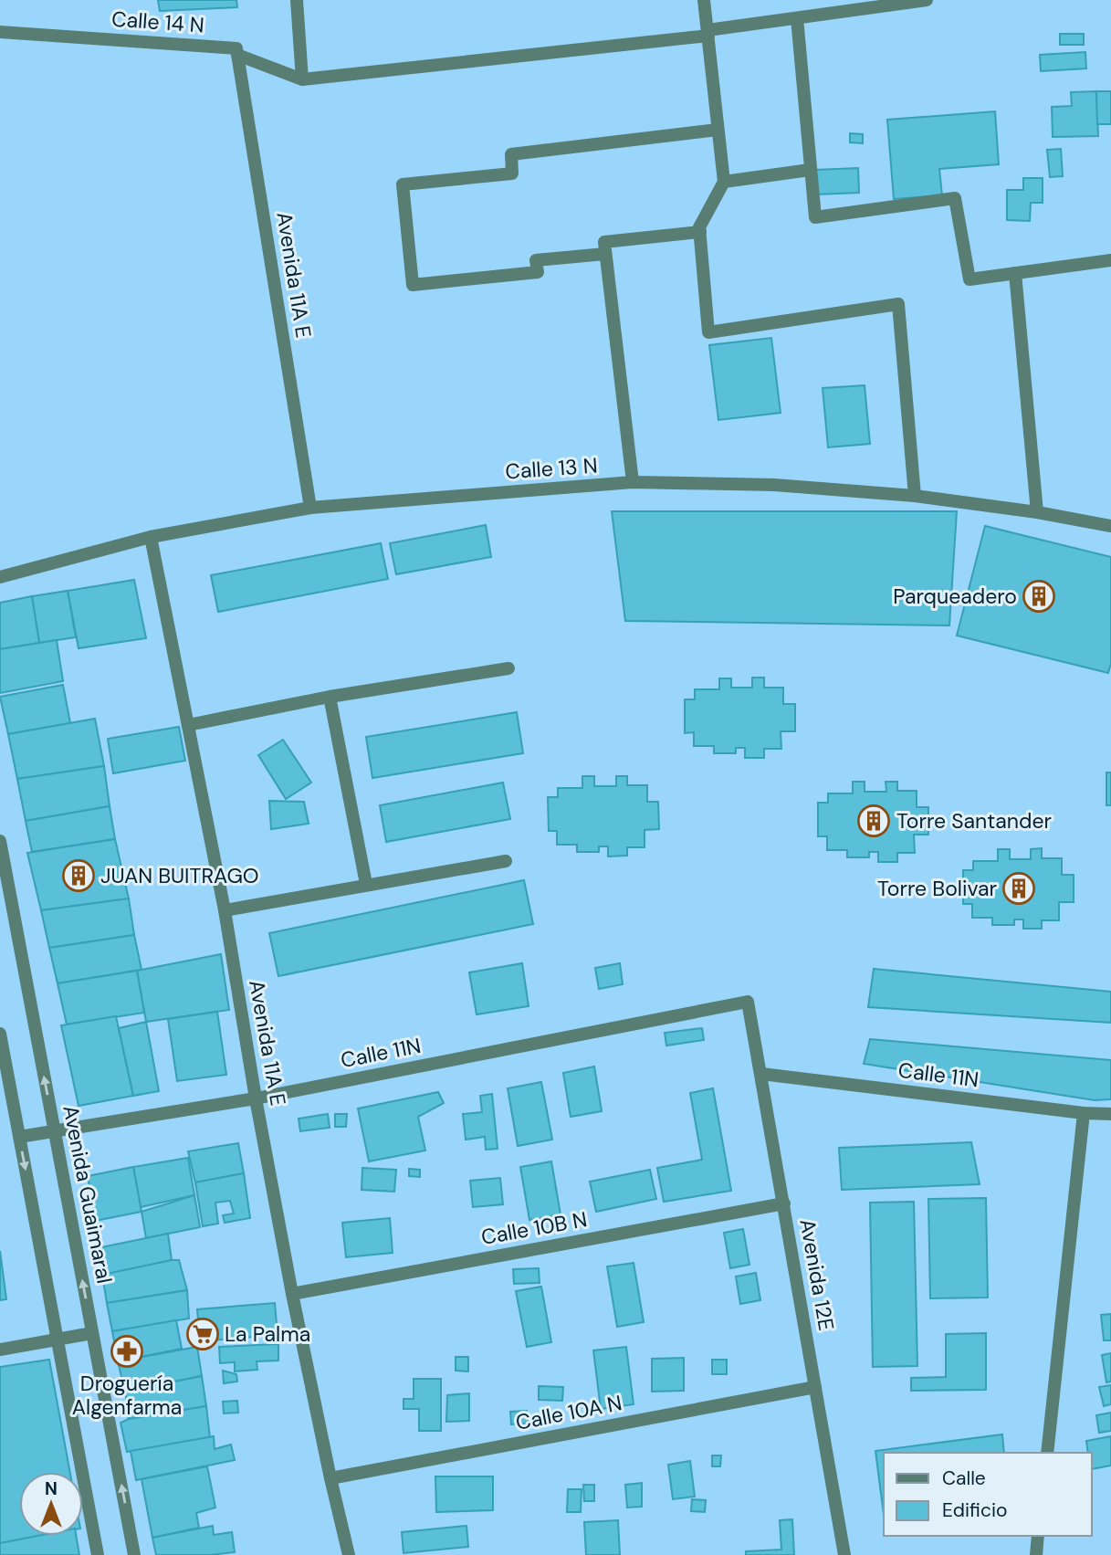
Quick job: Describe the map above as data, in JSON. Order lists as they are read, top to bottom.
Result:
{
  "streets": {
    "street": [
      "Calle 14 N",
      "Avenida 11A E",
      "Calle 13 N",
      "Calle 11N",
      "Avenida Guaimaral",
      "Calle 10B N",
      "Avenida 12E",
      "Calle 10A N"
    ]
  },
  "crossings": [
    ["Calle 14 N", "Avenida 11A E"],
    ["Avenida 11A E", "Calle 13 N"],
    ["Avenida 11A E", "Calle 11N"],
    ["Avenida 11A E", "Calle 10B N"],
    ["Avenida 11A E", "Calle 10A N"],
    ["Calle 11N", "Avenida Guaimaral"],
    ["Calle 11N", "Avenida 12E"],
    ["Calle 10B N", "Avenida 12E"],
    ["Avenida 12E", "Calle 10A N"]
  ],
  "places": {
    "building": [
      "Parqueadero",
      "Torre Santander",
      "JUAN BUITRAGO",
      "Torre Bolivar"
    ],
    "supermarket": ["La Palma"],
    "pharmacy": ["Droguería Algenfarma"]
  },
  "legend": ["Calle", "Edificio"],
  "north": "top"
}
